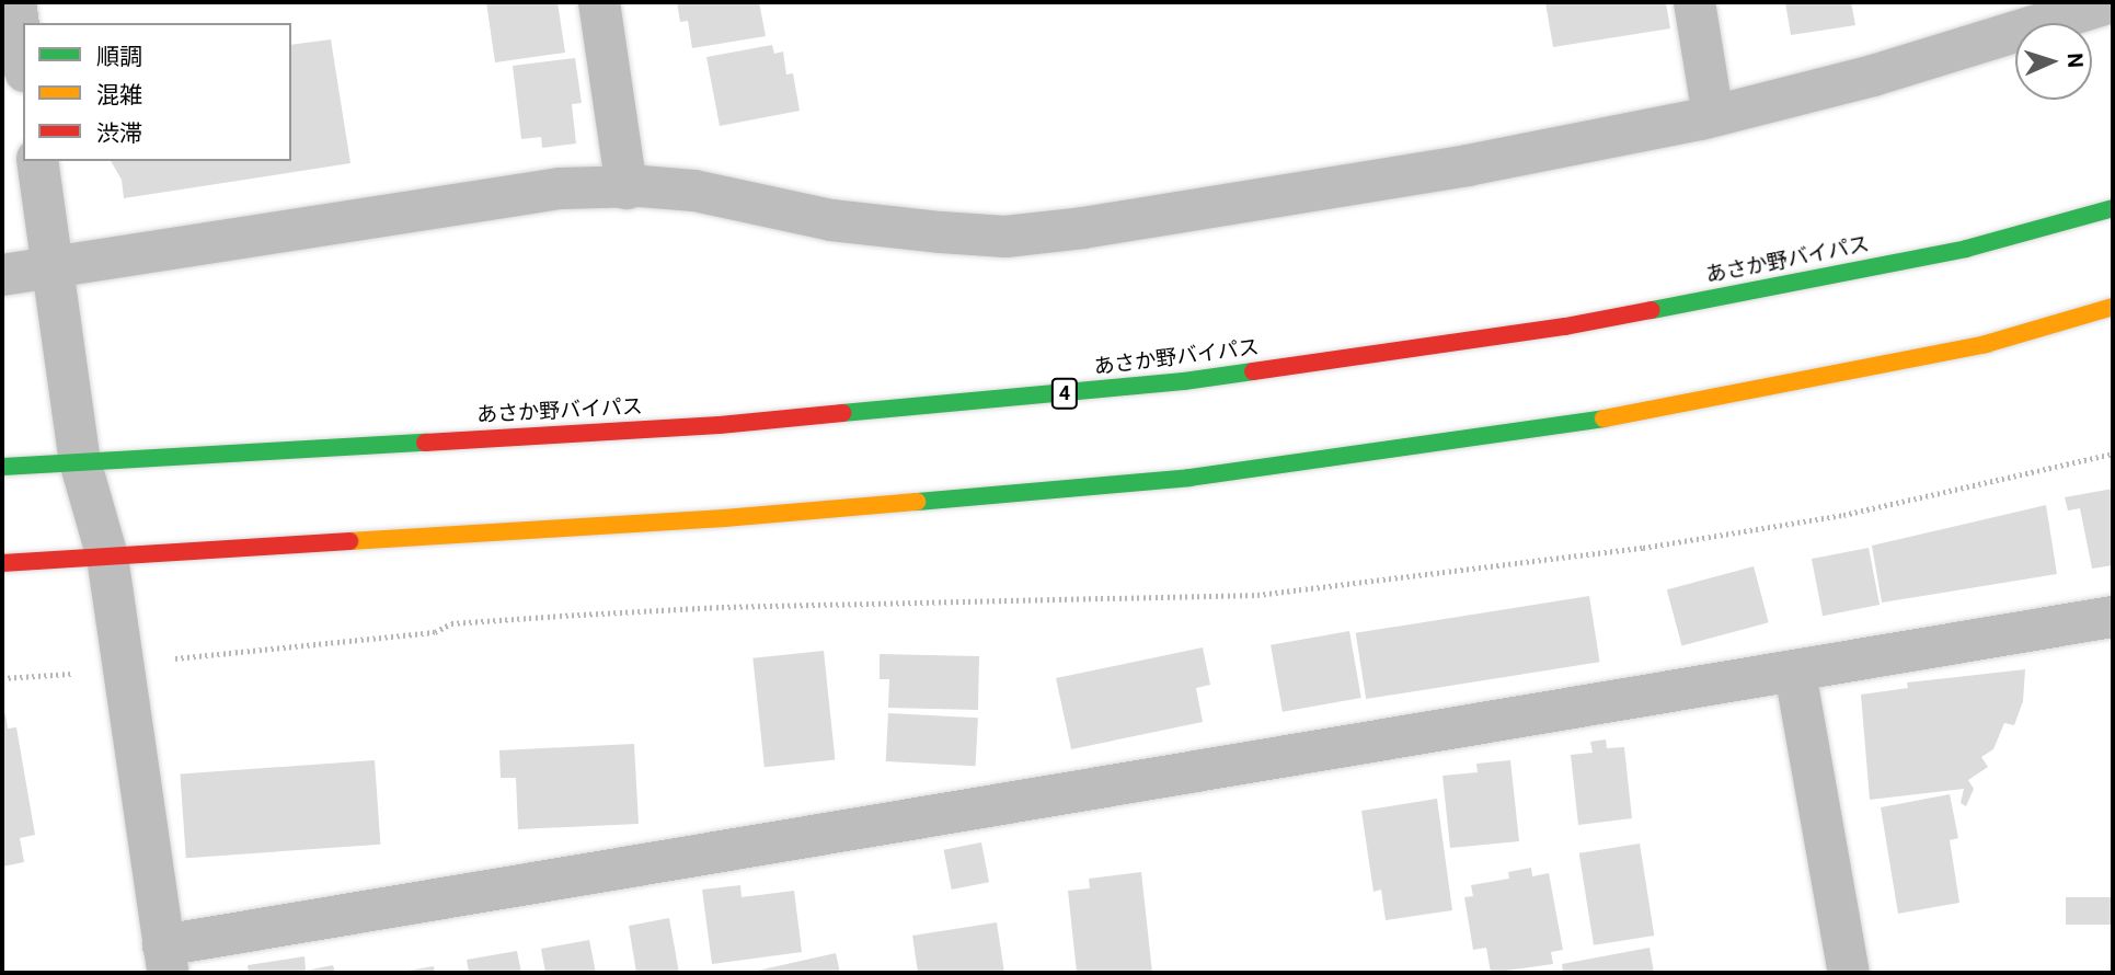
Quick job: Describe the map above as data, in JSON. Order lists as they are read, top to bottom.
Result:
{
  "streets": {
    "highway": ["あさか野バイパス", "4"]
  },
  "legend": ["順調", "混雑", "渋滞"],
  "north": "right"
}
